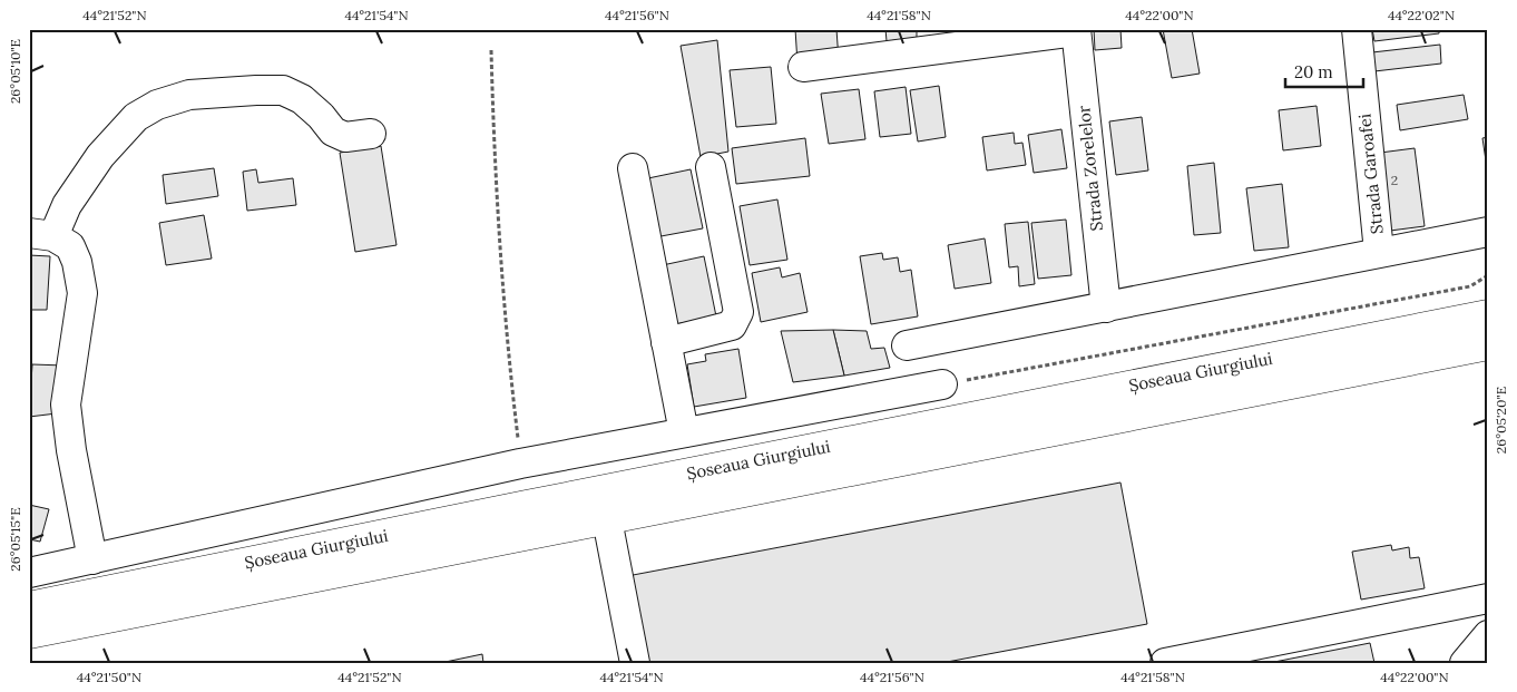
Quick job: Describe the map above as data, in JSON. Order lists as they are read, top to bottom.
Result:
{
  "streets": {
    "highway": ["Șoseaua Giurgiului"],
    "street": ["Strada Zorelelor", "Strada Garoafei"]
  },
  "house_numbers": ["2"],
  "scale_bar": "20 m",
  "coordinates": [
    "44°21'52\"N",
    "44°21'54\"N",
    "44°21'56\"N",
    "44°21'58\"N",
    "44°22'00\"N",
    "44°22'02\"N",
    "26°05'10\"E",
    "26°05'20\"E",
    "26°05'15\"E",
    "44°21'50\"N"
  ]
}
